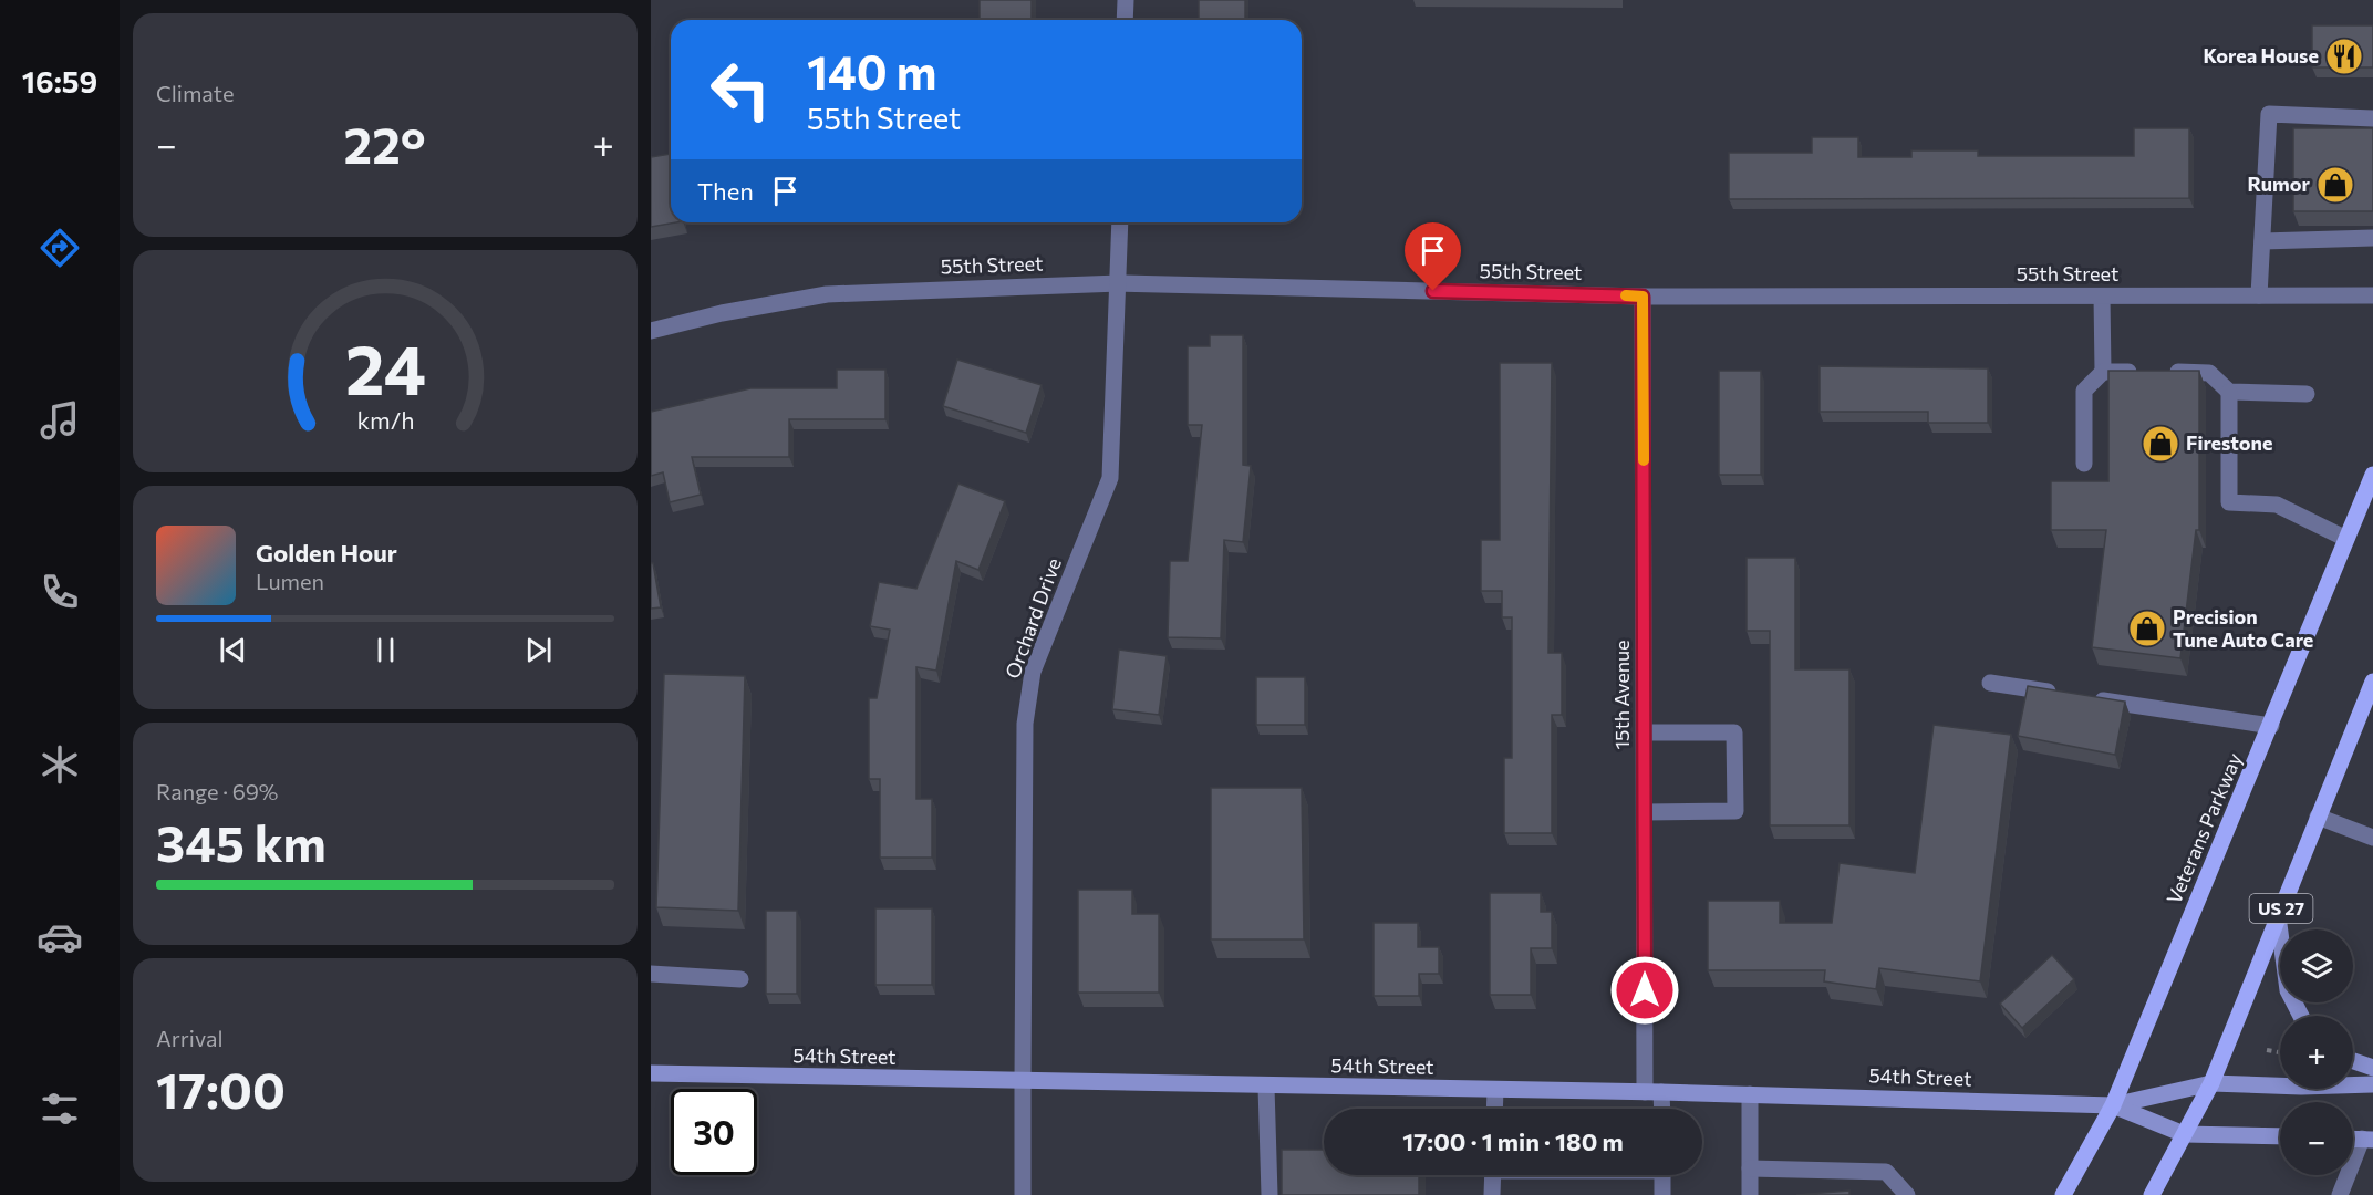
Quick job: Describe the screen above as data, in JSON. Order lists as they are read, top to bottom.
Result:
{
  "streets": {
    "main road": ["Veterans Parkway", "US 27", "54th Street"],
    "street": ["55th Street", "Orchard Drive", "15th Avenue"]
  },
  "crossings": [
    ["55th Street", "Orchard Drive"],
    ["55th Street", "15th Avenue"],
    ["Orchard Drive", "54th Street"],
    ["15th Avenue", "54th Street"],
    ["Veterans Parkway", "54th Street"]
  ],
  "places": {
    "restaurant": ["Korea House"],
    "shop": ["Rumor", "Firestone", "Precision Tune Auto Care"]
  },
  "page": {
    "tabs": "16:59",
    "tile": [
      "Climate",
      ["Range · 69%", "345 km"],
      ["Arrival", "17:00"]
    ],
    "turn": ["140 m", "55th Street"],
    "heat": ["−", "22°", "+"],
    "then": "Then",
    "song": ["Golden Hour", "Lumen"],
    "map_buttons": ["+", "−"],
    "limit": "30",
    "trip": "17:00 · 1 min · 180 m",
    "gauge": ["24", "km/h"]
  }
}
